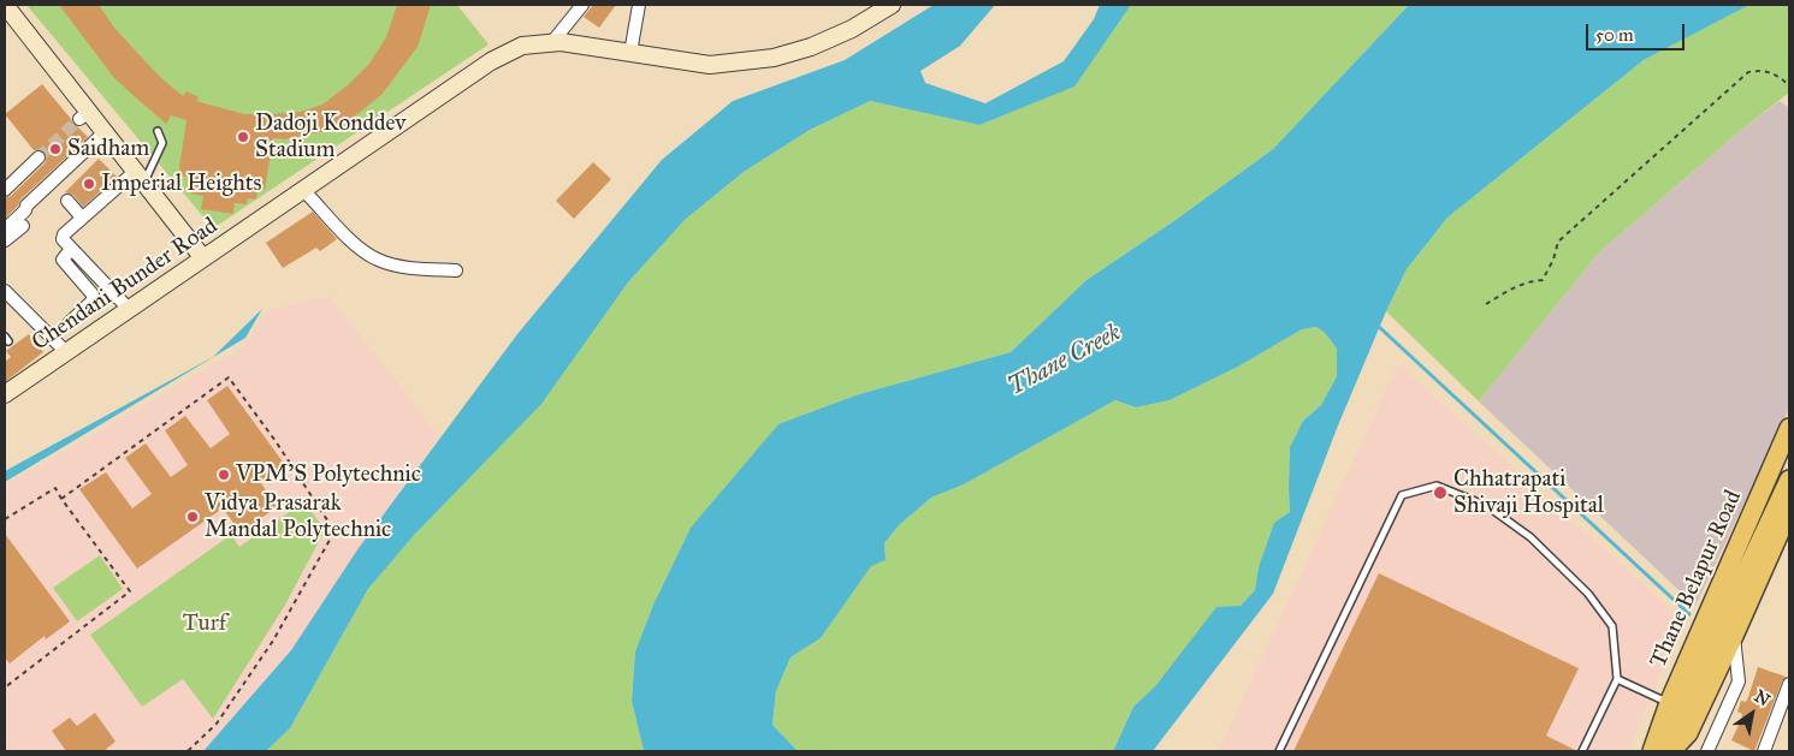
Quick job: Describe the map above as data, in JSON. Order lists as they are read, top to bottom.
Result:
{
  "streets": {
    "main road": ["Chendani Bunder Road", "Thane Belapur Road"]
  },
  "water": ["Thane Creek"],
  "parks": ["Turf"],
  "places": [
    "Dadoji Konddev Stadium",
    "Saidham",
    "Imperial Heights",
    "VPM'S Polytechnic",
    "Chhatrapati Shivaji Hospital",
    "Vidya Prasarak Mandal Polytechnic"
  ],
  "scale_bar": "50 m",
  "north": "top right"
}
